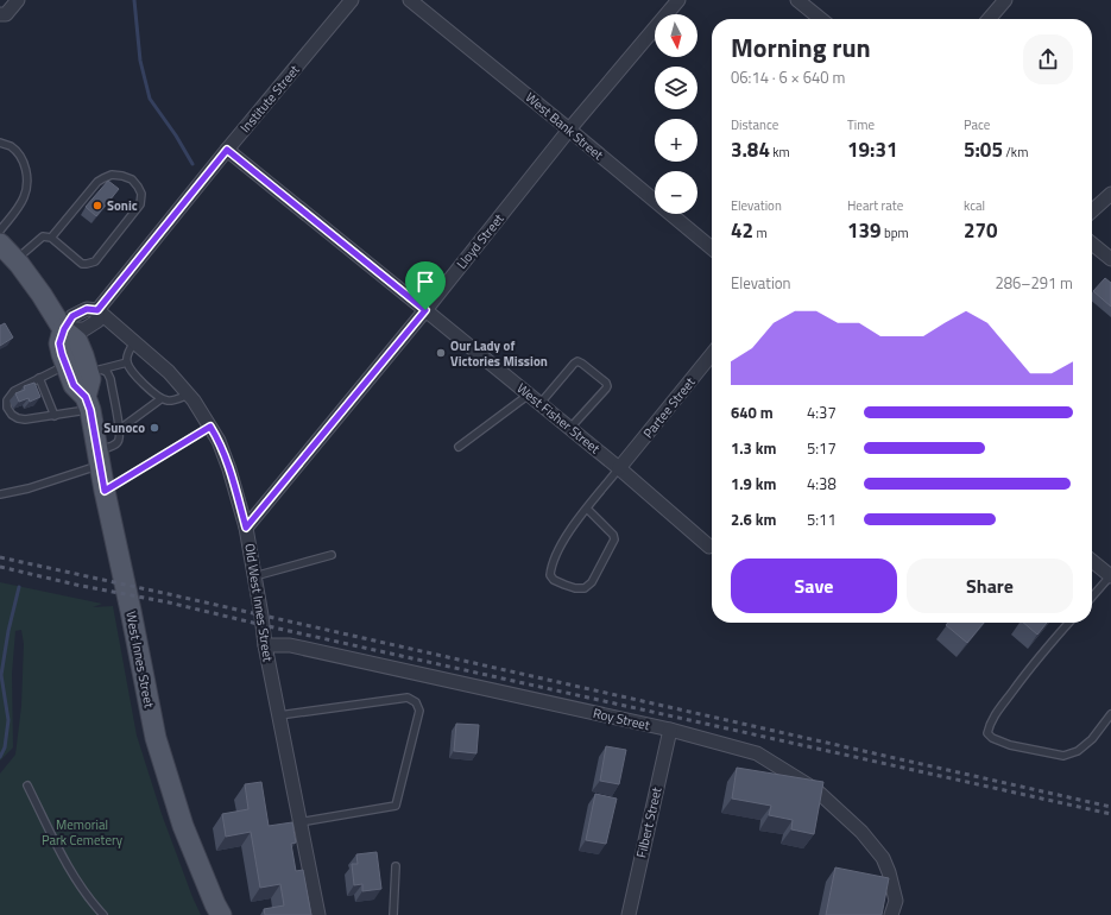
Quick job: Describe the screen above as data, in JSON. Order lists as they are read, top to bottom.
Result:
{
  "streets": {
    "main road": ["West Innes Street"],
    "street": [
      "Institute Street",
      "West Bank Street",
      "Lloyd Street",
      "Partee Street",
      "West Fisher Street",
      "Old West Innes Street",
      "Roy Street",
      "Filbert Street"
    ]
  },
  "crossings": [
    ["Institute Street", "West Fisher Street"],
    ["Institute Street", "Old West Innes Street"],
    ["Institute Street", "West Innes Street"],
    ["West Bank Street", "Lloyd Street"],
    ["Lloyd Street", "West Fisher Street"],
    ["Lloyd Street", "Old West Innes Street"],
    ["Partee Street", "West Fisher Street"],
    ["Old West Innes Street", "Roy Street"],
    ["Roy Street", "Filbert Street"]
  ],
  "parks": ["Memorial Park Cemetery"],
  "places": ["Sonic", "Our Lady of Victories Mission", "Sunoco"],
  "north": "bottom",
  "page": {
    "map_buttons": ["+", "−"],
    "heading": ["Morning run", "06:14 · 6 × 640 m"],
    "stats": [
      ["Distance", "3.84 km"],
      ["Time", "19:31"],
      ["Pace", "5:05 /km"],
      ["Elevation", "42 m"],
      ["Heart rate", "139 bpm"],
      ["kcal", "270"]
    ],
    "chart": ["Elevation", "286–291 m"],
    "list": [
      {
        "name": "640 m",
        "note": "4:37"
      },
      {
        "name": "1.3 km",
        "note": "5:17"
      },
      {
        "name": "1.9 km",
        "note": "4:38"
      },
      {
        "name": "2.6 km",
        "note": "5:11"
      }
    ],
    "buttons": ["Save", "Share"]
  }
}
